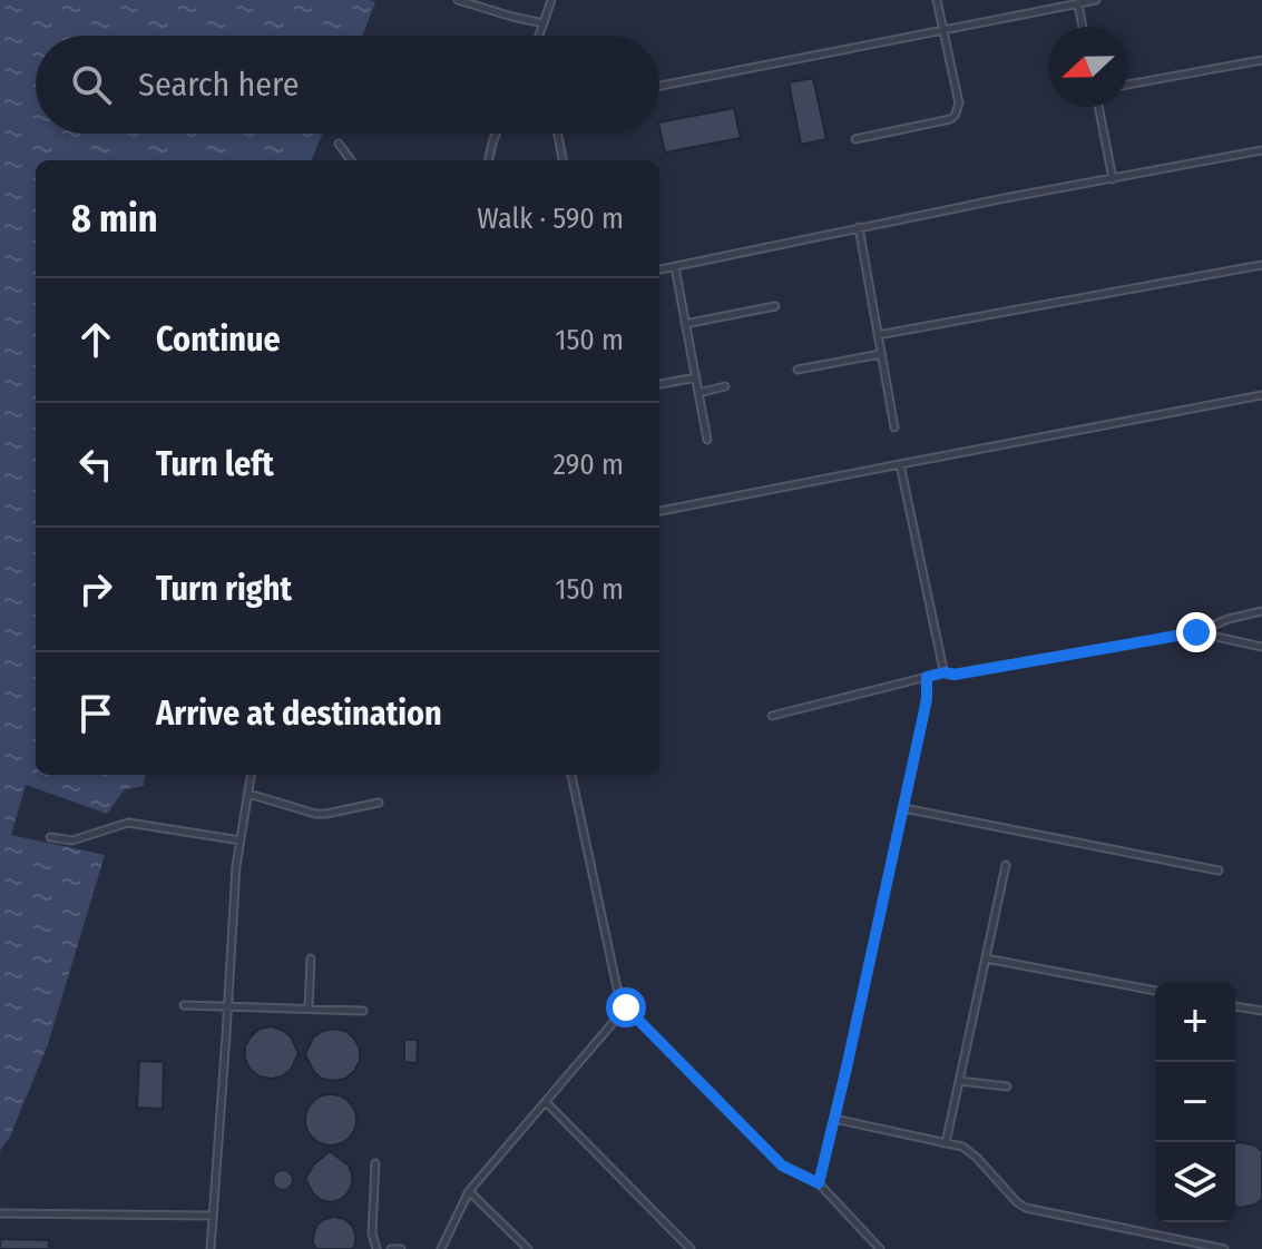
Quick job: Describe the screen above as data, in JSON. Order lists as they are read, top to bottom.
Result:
{
  "north": "left",
  "page": {
    "search": "Search here",
    "heading": ["8 min", "Walk · 590 m"],
    "list": [
      ["Continue", "150 m"],
      ["Turn left", "290 m"],
      ["Turn right", "150 m"],
      "Arrive at destination"
    ],
    "map_buttons": ["+", "−"]
  }
}
